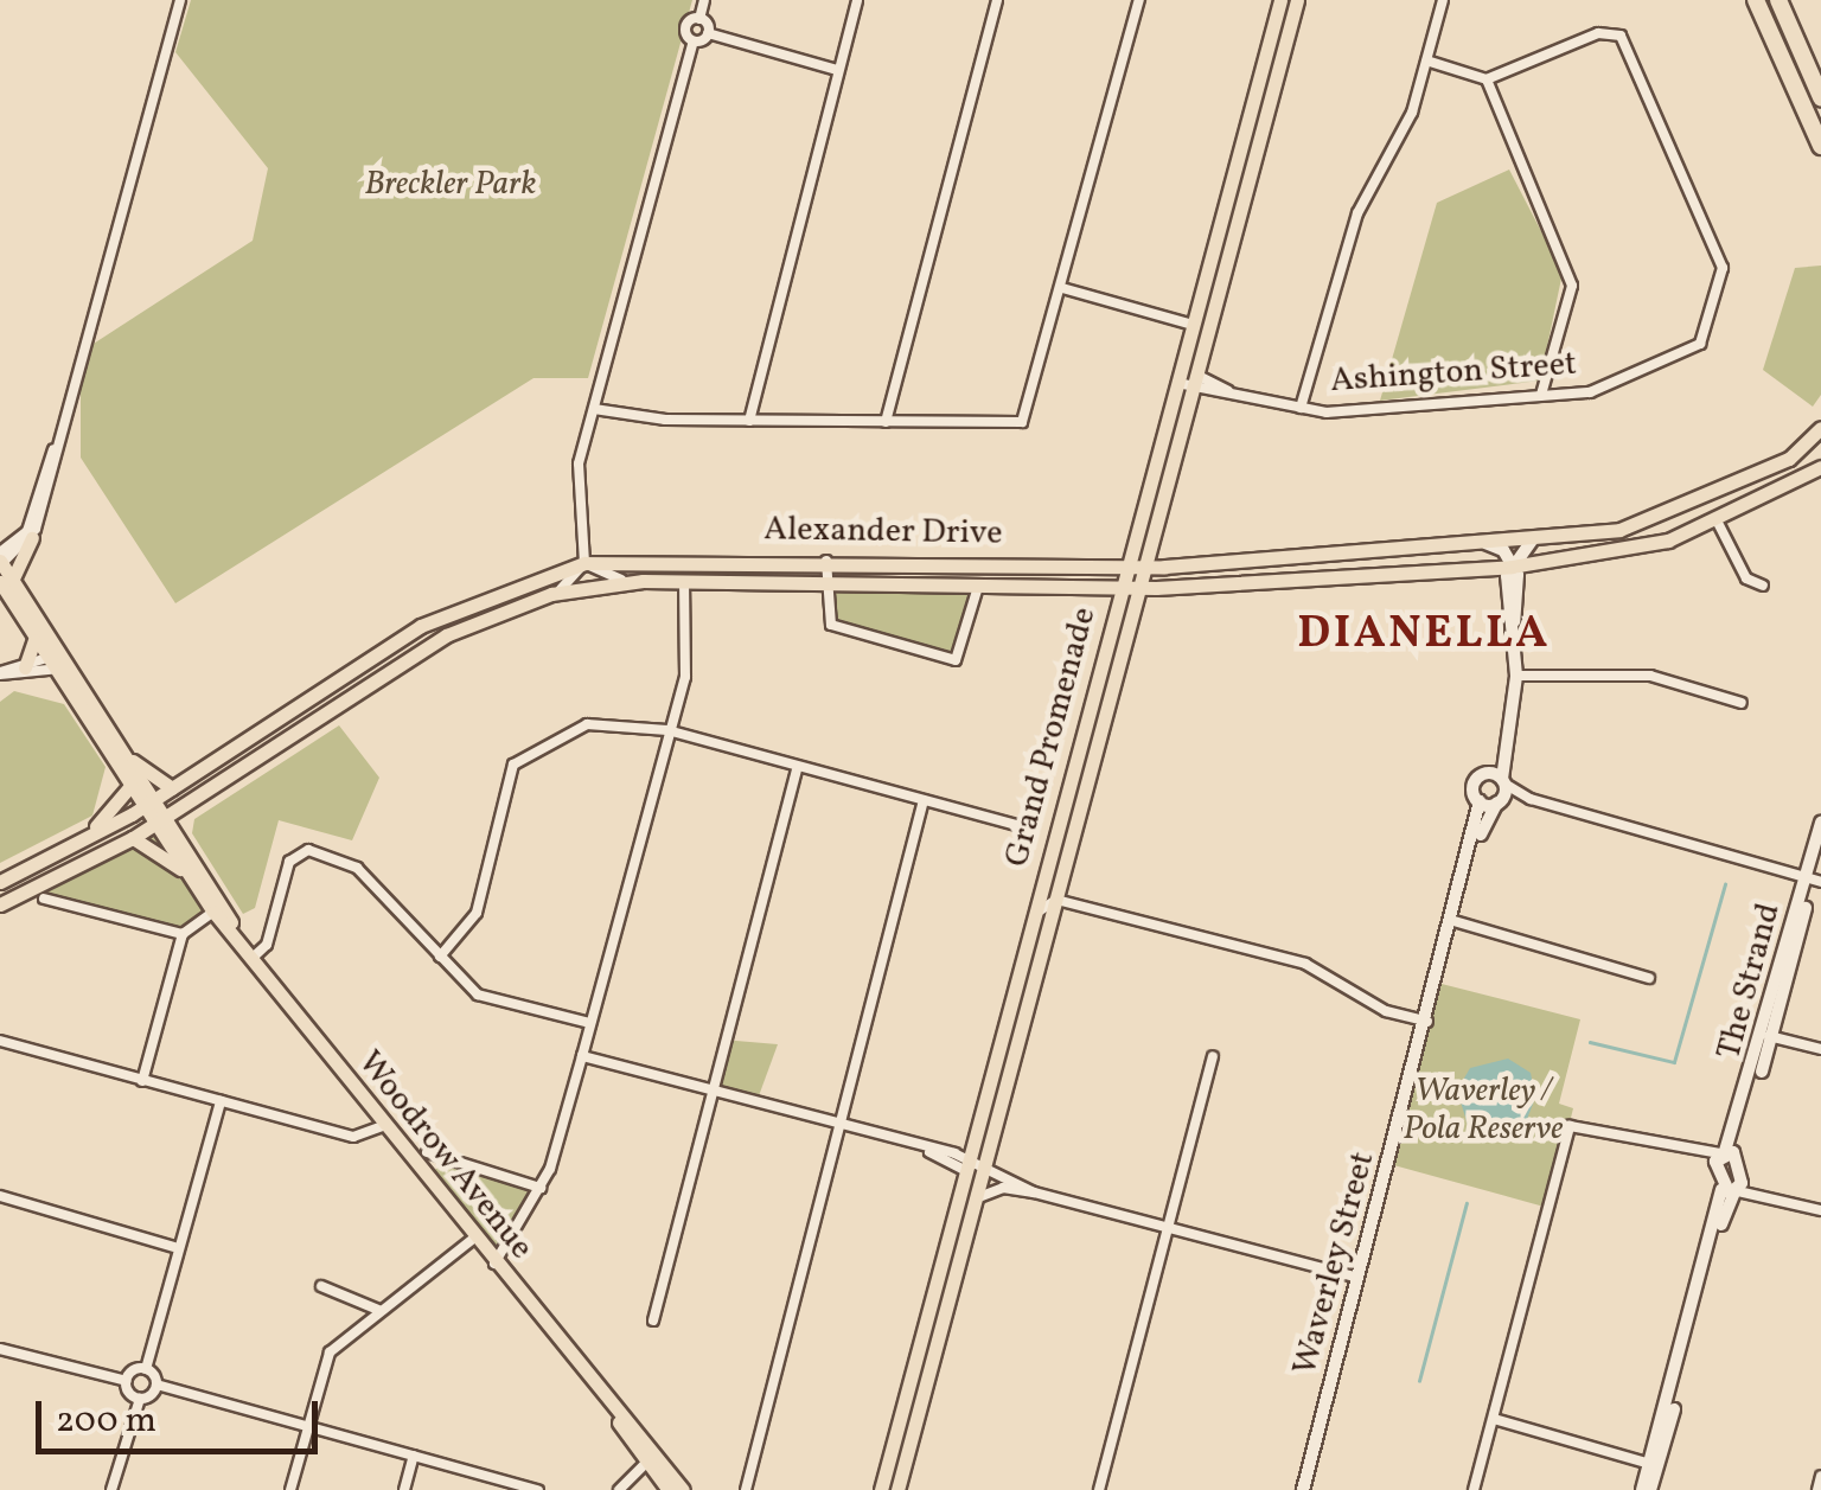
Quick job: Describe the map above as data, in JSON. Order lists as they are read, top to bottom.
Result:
{
  "streets": {
    "main road": ["Alexander Drive", "Grand Promenade", "Woodrow Avenue"],
    "street": ["Ashington Street", "The Strand", "Waverley Street"]
  },
  "crossings": [
    ["Ashington Street", "Grand Promenade"],
    ["Alexander Drive", "Grand Promenade"],
    ["Alexander Drive", "Woodrow Avenue"]
  ],
  "districts": ["DIANELLA"],
  "parks": ["Breckler Park", "Waverley / Pola Reserve"],
  "scale_bar": "200 m"
}
